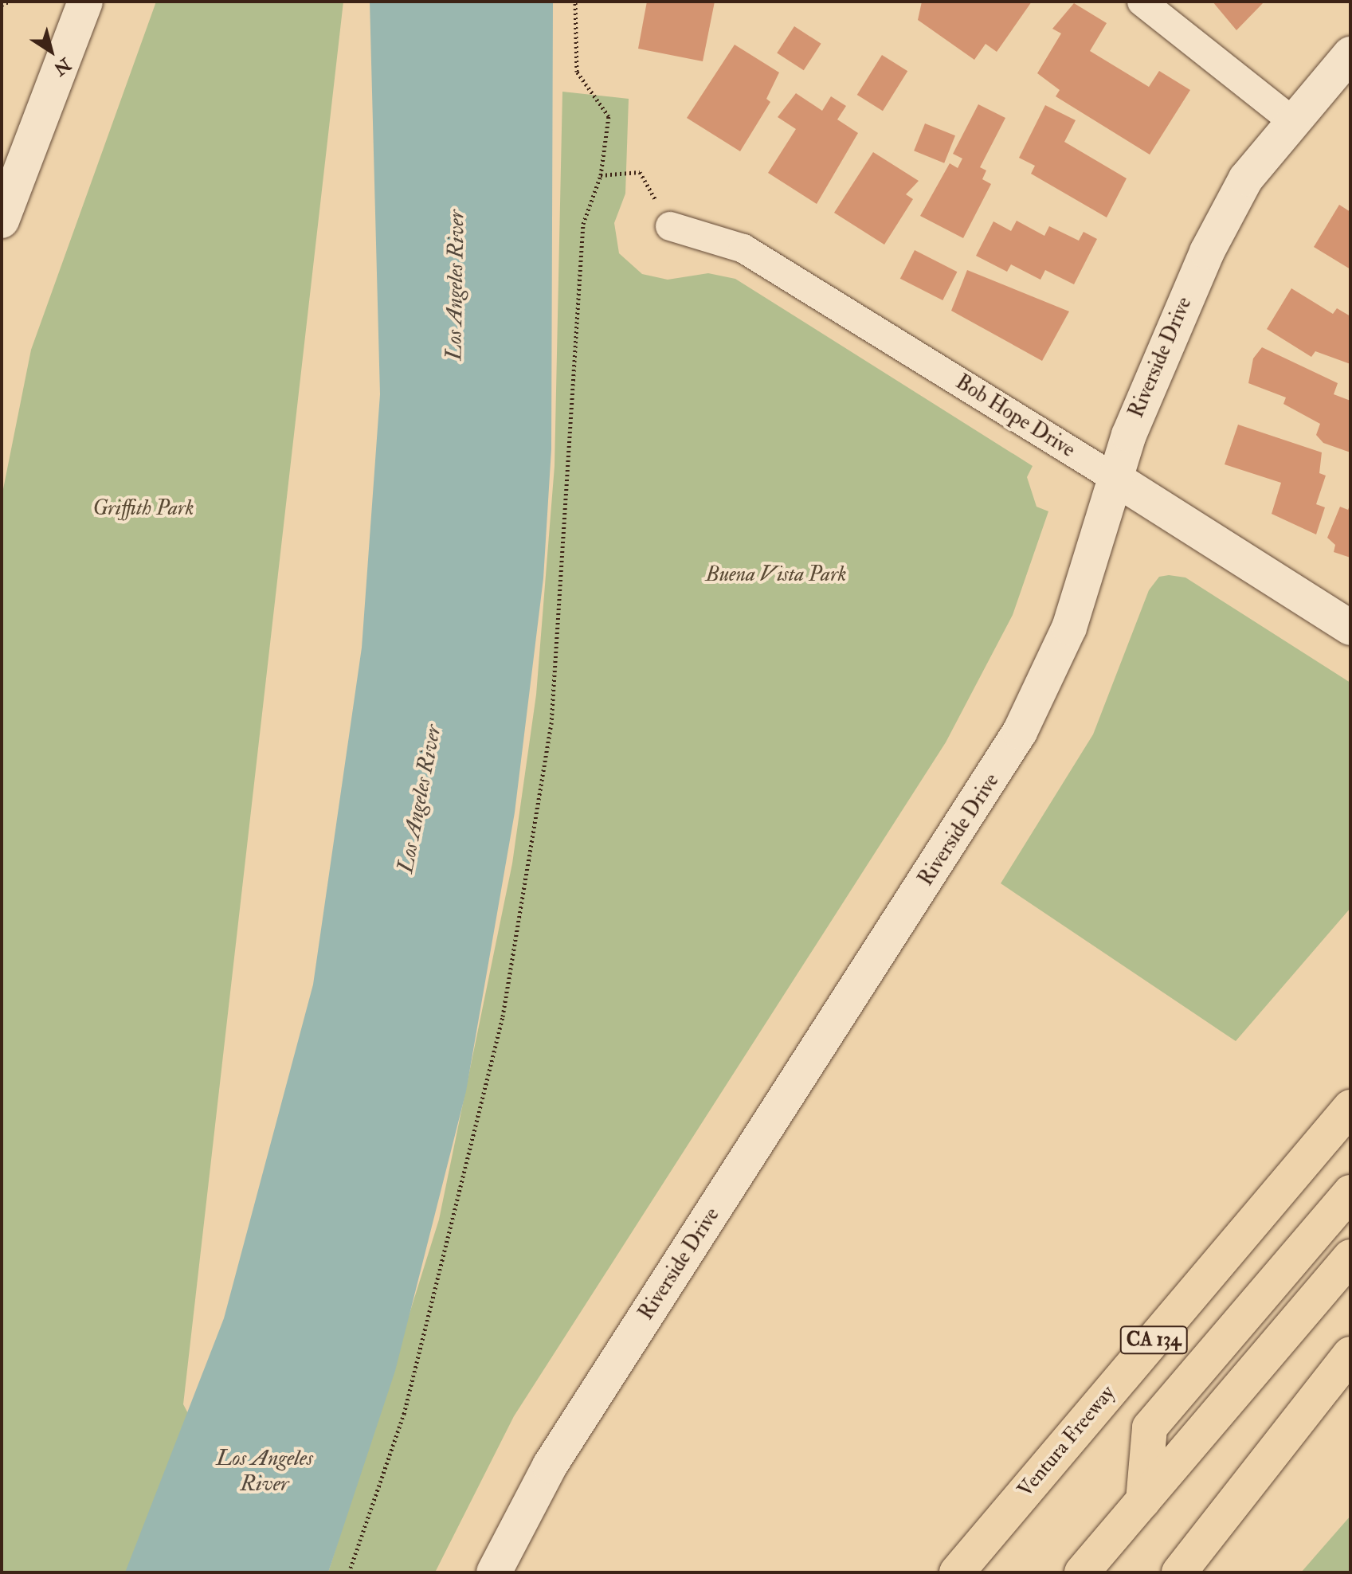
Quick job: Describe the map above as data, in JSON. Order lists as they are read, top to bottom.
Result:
{
  "streets": {
    "highway": ["CA 134", "Ventura Freeway"],
    "main road": ["Riverside Drive", "Bob Hope Drive"]
  },
  "crossings": [
    ["Riverside Drive", "Bob Hope Drive"]
  ],
  "water": ["Los Angeles River"],
  "parks": ["Griffith Park", "Buena Vista Park"],
  "north": "bottom right"
}
